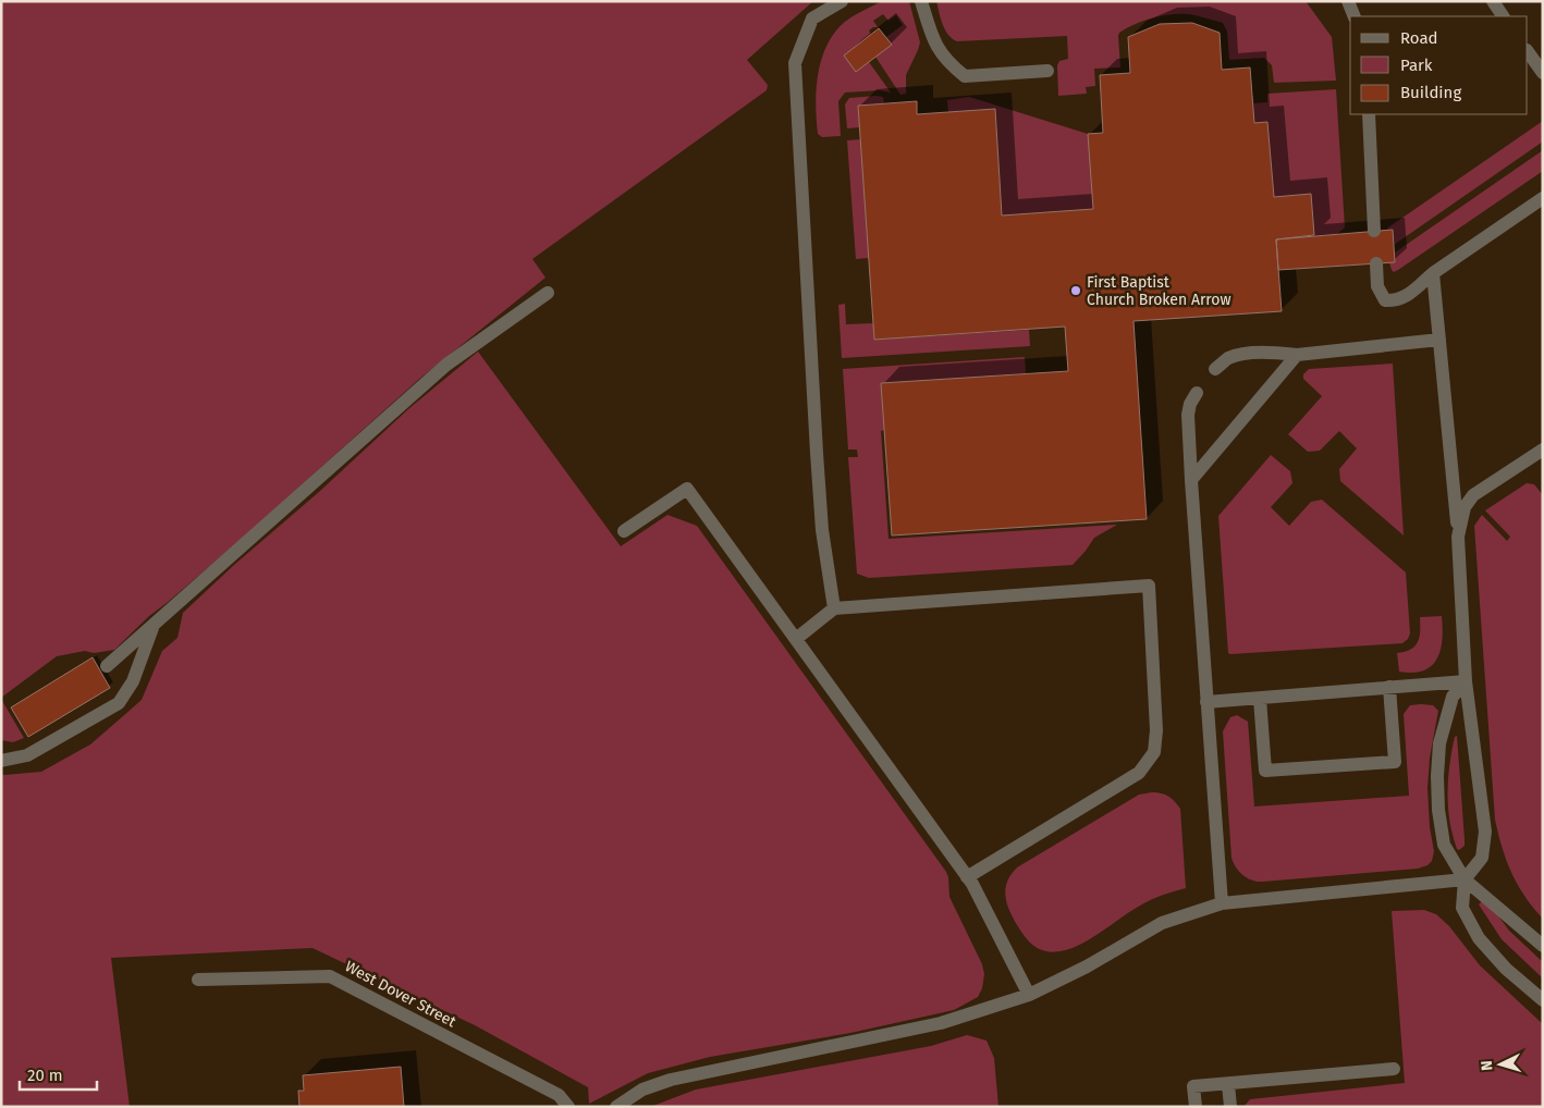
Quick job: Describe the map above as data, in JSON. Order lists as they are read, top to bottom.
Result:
{
  "streets": {
    "street": ["West Dover Street"]
  },
  "places": ["First Baptist Church Broken Arrow"],
  "legend": ["Road", "Park", "Building"],
  "scale_bar": "20 m",
  "north": "left"
}
